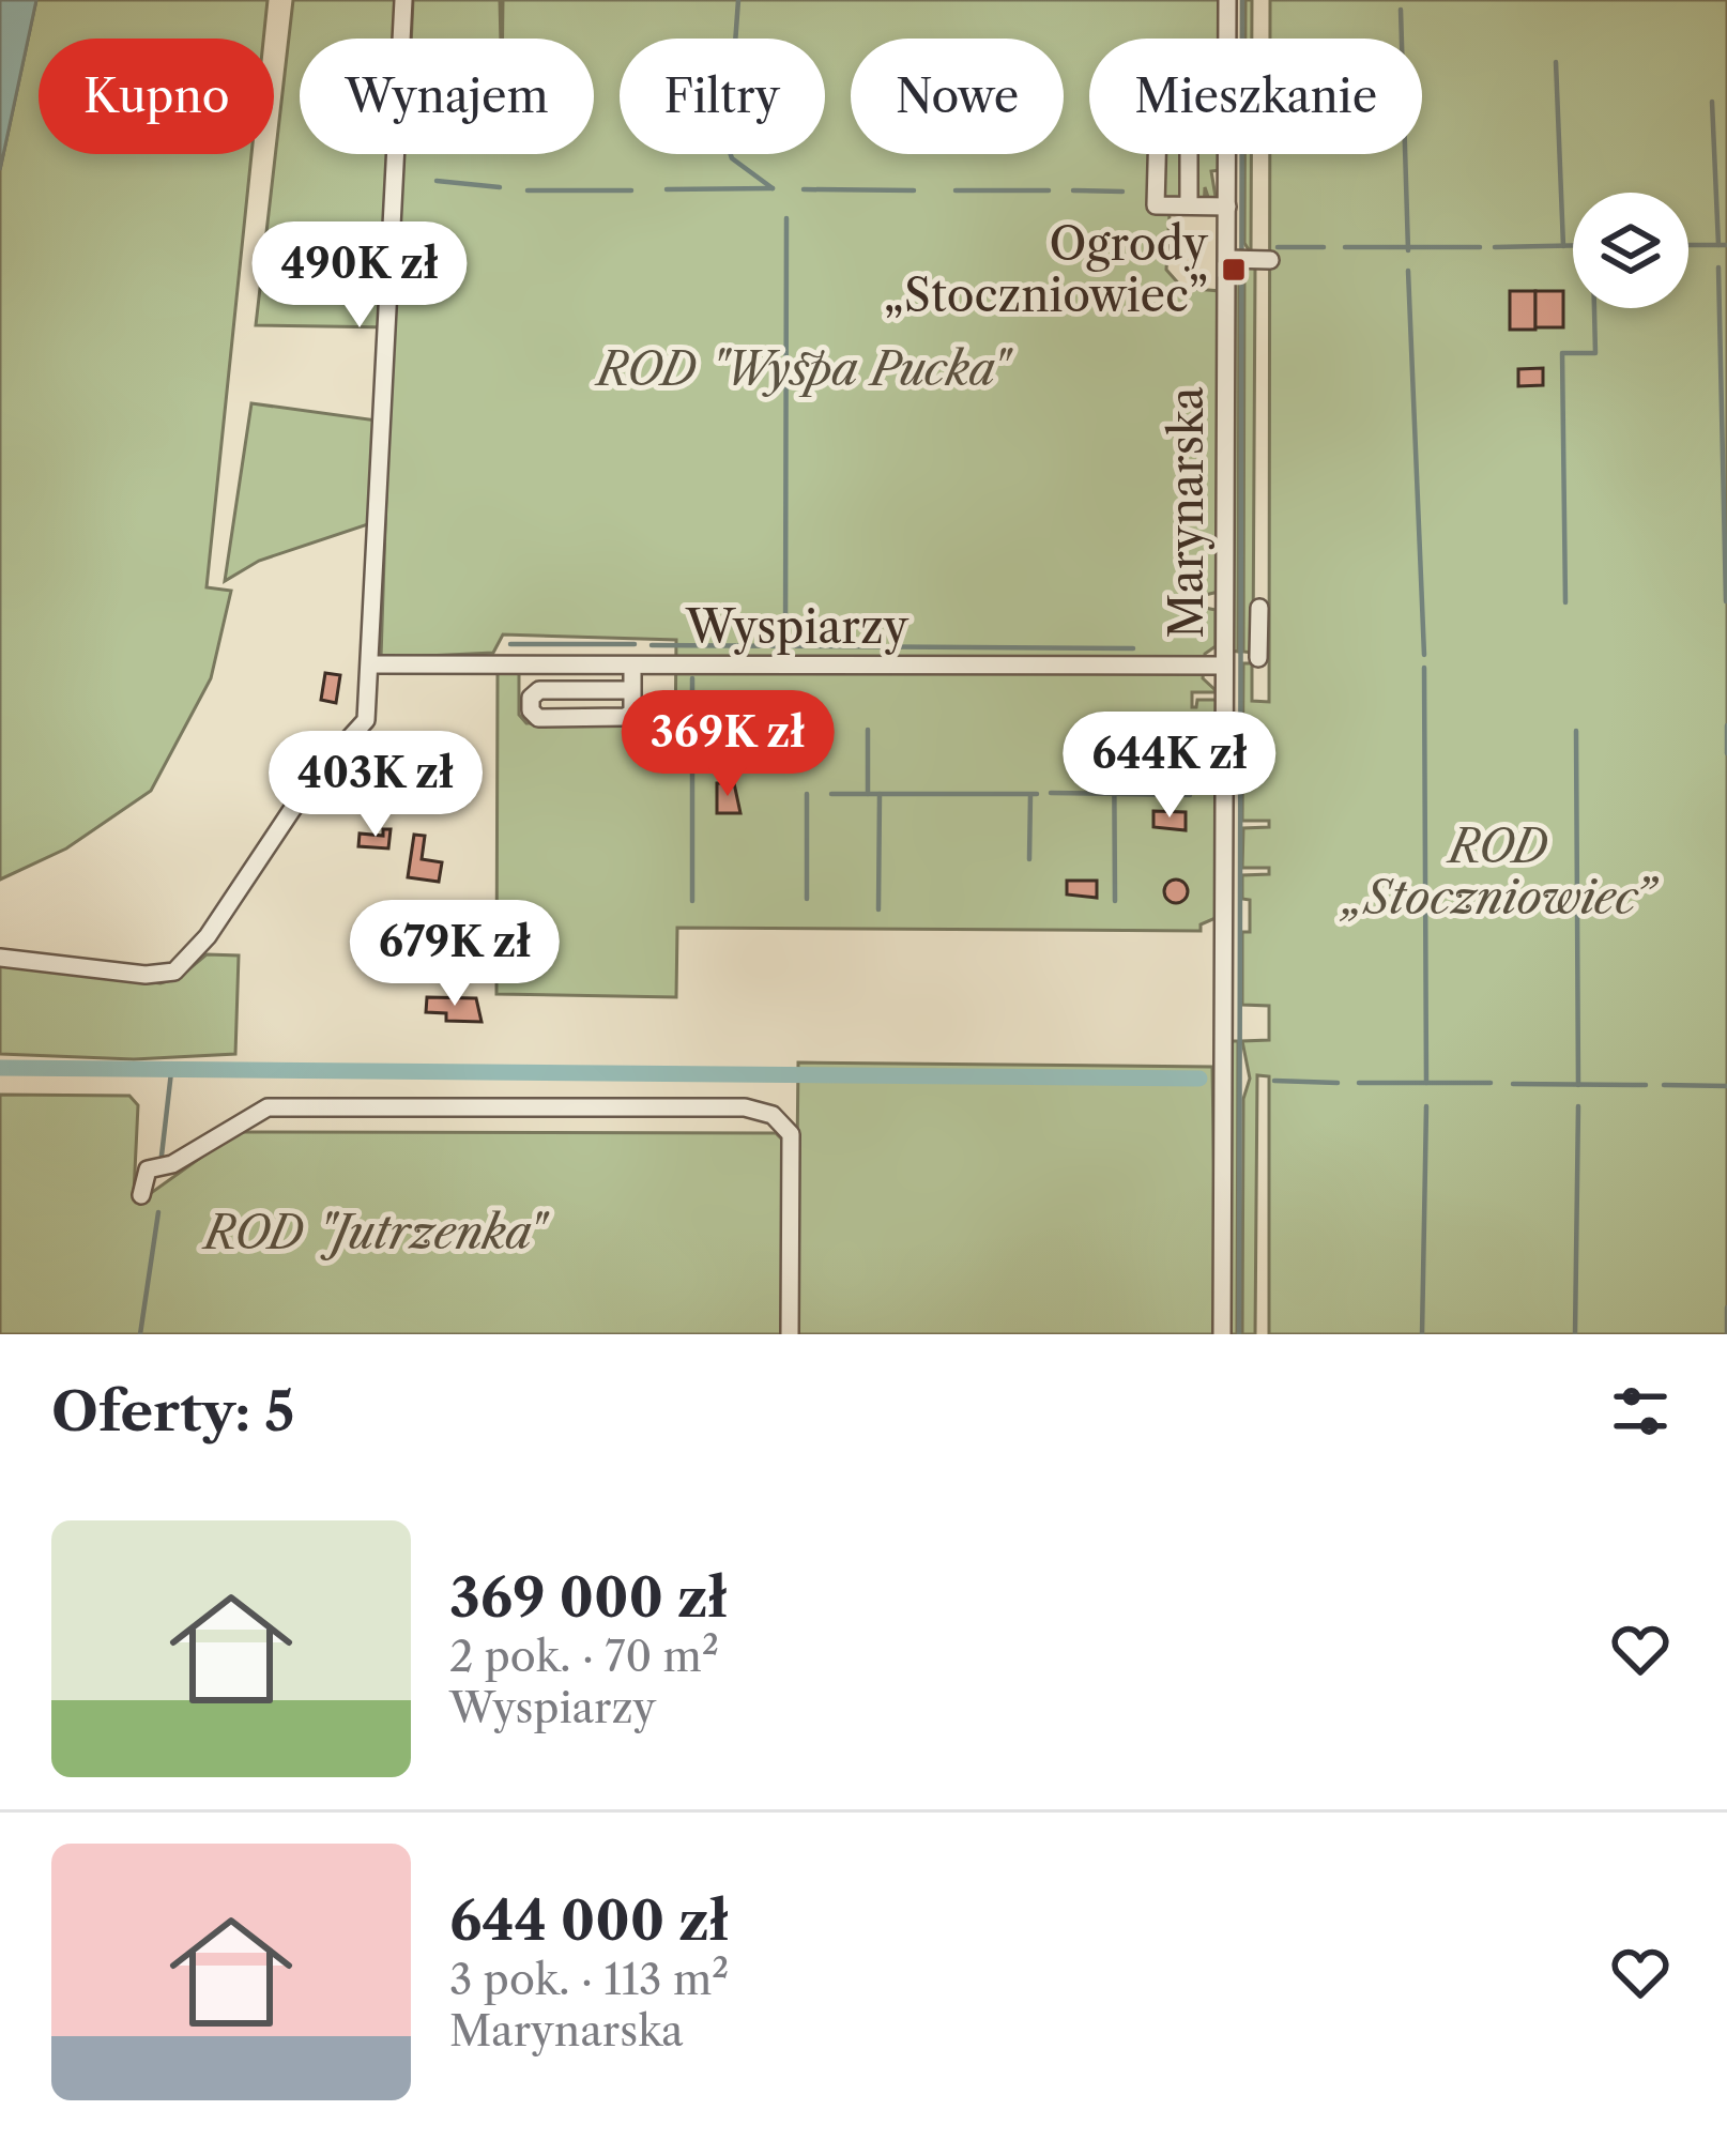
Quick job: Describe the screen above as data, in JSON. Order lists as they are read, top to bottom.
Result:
{
  "streets": {
    "street": ["Marynarska", "Wyspiarzy"]
  },
  "crossings": [
    ["Marynarska", "Wyspiarzy"]
  ],
  "parks": ["ROD \"Wyspa Pucka\"", "ROD „Stoczniowiec”", "ROD \"Jutrzenka\""],
  "places": {
    "transit": ["Ogrody „Stoczniowiec”"]
  },
  "page": {
    "chip": [
      "Kupno",
      "Wynajem",
      "Filtry",
      "Nowe",
      "Mieszkanie"
    ],
    "price": [
      "490K zł",
      "369K zł",
      "644K zł",
      "403K zł",
      "679K zł"
    ],
    "heading": "Oferty: 5",
    "list": [
      {
        "name": "369 000 zł",
        "note": "2 pok. · 70 m² · Wyspiarzy"
      },
      {
        "name": "644 000 zł",
        "note": "3 pok. · 113 m² · Marynarska"
      }
    ]
  }
}
